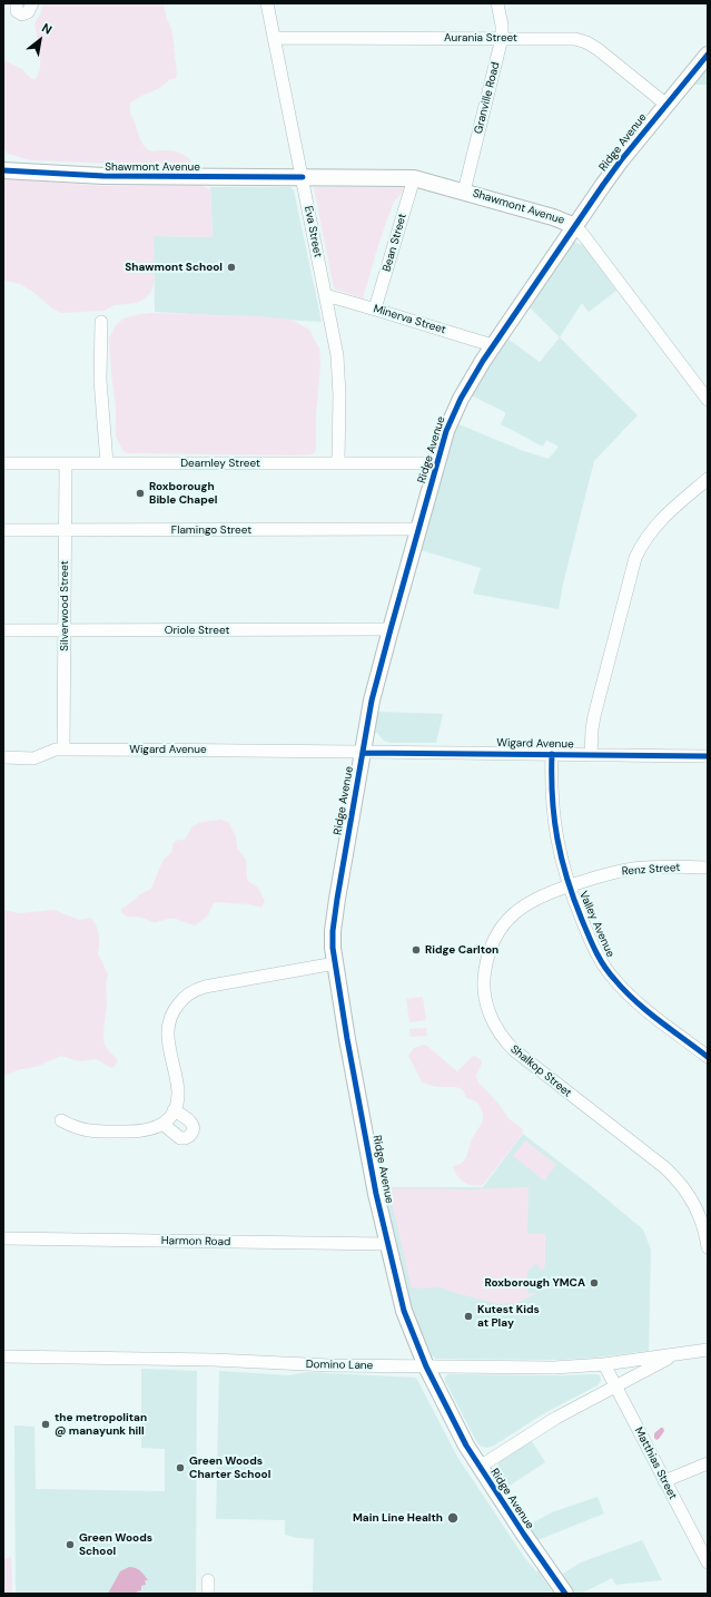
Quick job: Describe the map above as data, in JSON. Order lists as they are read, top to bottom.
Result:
{
  "streets": {
    "main road": ["Ridge Avenue", "Shawmont Avenue"],
    "street": [
      "Aurania Street",
      "Granville Road",
      "Eva Street",
      "Bean Street",
      "Minerva Street",
      "Dearnley Street",
      "Flamingo Street",
      "Silverwood Street",
      "Oriole Street",
      "Wigard Avenue",
      "Renz Street",
      "Valley Avenue",
      "Shalkop Street",
      "Harmon Road",
      "Domino Lane",
      "Matthias Street"
    ]
  },
  "crossings": [
    ["Aurania Street", "Granville Road"],
    ["Aurania Street", "Ridge Avenue"],
    ["Aurania Street", "Eva Street"],
    ["Granville Road", "Shawmont Avenue"],
    ["Ridge Avenue", "Shawmont Avenue"],
    ["Ridge Avenue", "Minerva Street"],
    ["Ridge Avenue", "Dearnley Street"],
    ["Ridge Avenue", "Flamingo Street"],
    ["Ridge Avenue", "Oriole Street"],
    ["Ridge Avenue", "Wigard Avenue"],
    ["Ridge Avenue", "Harmon Road"],
    ["Ridge Avenue", "Domino Lane"],
    ["Shawmont Avenue", "Eva Street"],
    ["Shawmont Avenue", "Bean Street"],
    ["Eva Street", "Minerva Street"],
    ["Eva Street", "Dearnley Street"],
    ["Bean Street", "Minerva Street"],
    ["Dearnley Street", "Silverwood Street"],
    ["Flamingo Street", "Silverwood Street"],
    ["Silverwood Street", "Oriole Street"],
    ["Silverwood Street", "Wigard Avenue"],
    ["Wigard Avenue", "Valley Avenue"],
    ["Renz Street", "Valley Avenue"],
    ["Renz Street", "Shalkop Street"],
    ["Valley Avenue", "Shalkop Street"],
    ["Domino Lane", "Matthias Street"]
  ],
  "places": [
    "Shawmont School",
    "Roxborough Bible Chapel",
    "Ridge Carlton",
    "Roxborough YMCA",
    "Kutest Kids at Play",
    "the metropolitan @ manayunk hill",
    "Green Woods Charter School",
    "Main Line Health",
    "Green Woods School"
  ],
  "north": "top right"
}
